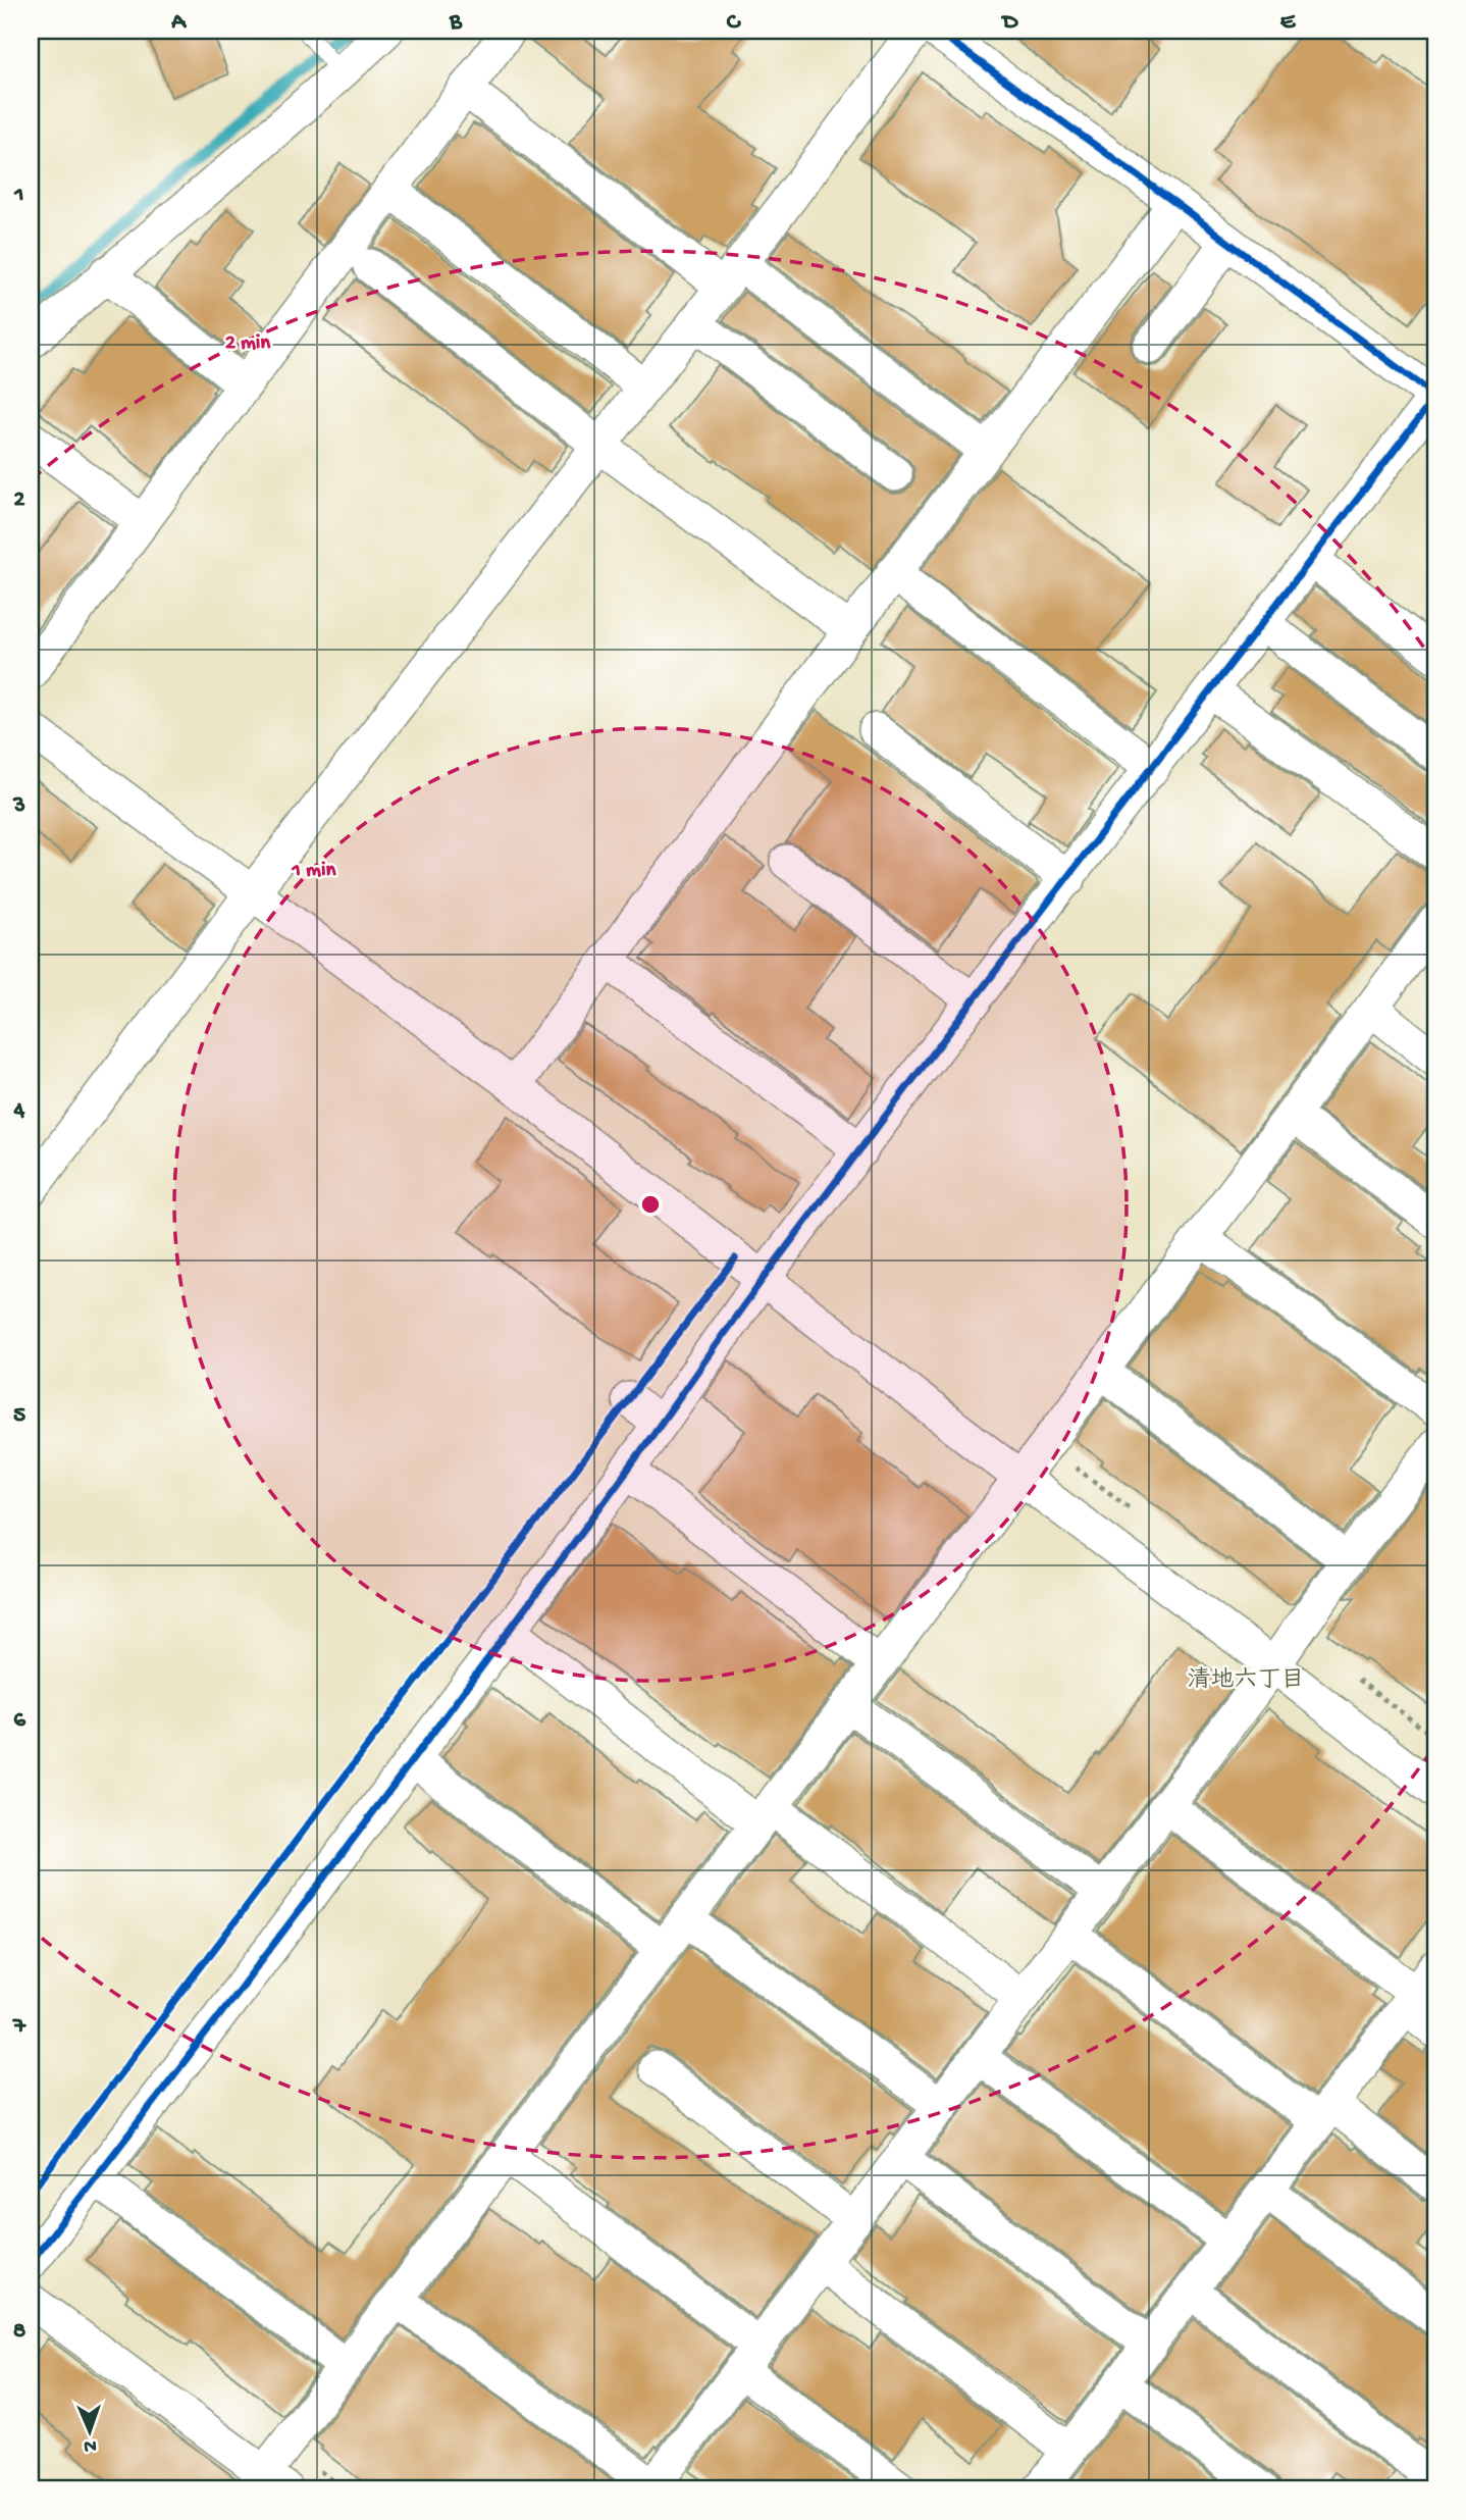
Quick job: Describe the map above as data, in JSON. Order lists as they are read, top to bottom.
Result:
{
  "districts": ["清地六丁目"],
  "north": "bottom",
  "grid": {
    "columns": [
      "A",
      "B",
      "C",
      "D",
      "E"
    ],
    "rows": [
      "1",
      "2",
      "3",
      "4",
      "5",
      "6",
      "7",
      "8"
    ]
  },
  "rings": ["2 min", "1 min"]
}
